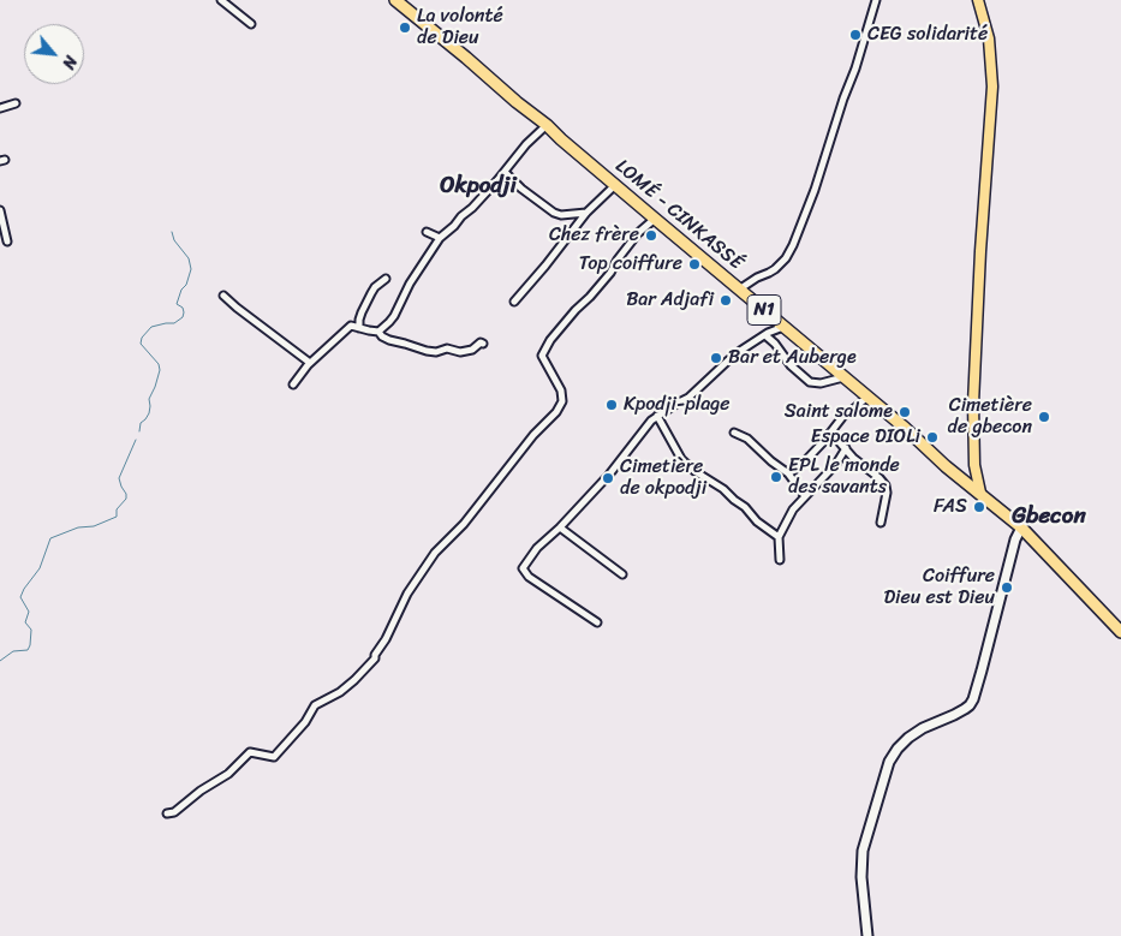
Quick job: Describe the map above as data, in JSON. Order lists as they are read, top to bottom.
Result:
{
  "streets": {
    "highway": ["LOMÉ - CINKASSÉ", "N1"]
  },
  "districts": ["Okpodji", "Gbecon"],
  "places": [
    "La volonté de Dieu",
    "CEG solidarité",
    "Chez frère",
    "Top coiffure",
    "Bar Adjafi",
    "Bar et Auberge",
    "Kpodji-plage",
    "Saint salome",
    "Cimetière de gbecon",
    "Espace DIOLi",
    "EPL le monde des savants",
    "Cimetière de okpodji",
    "FAS",
    "Coiffure Dieu est Dieu"
  ],
  "north": "bottom right"
}
